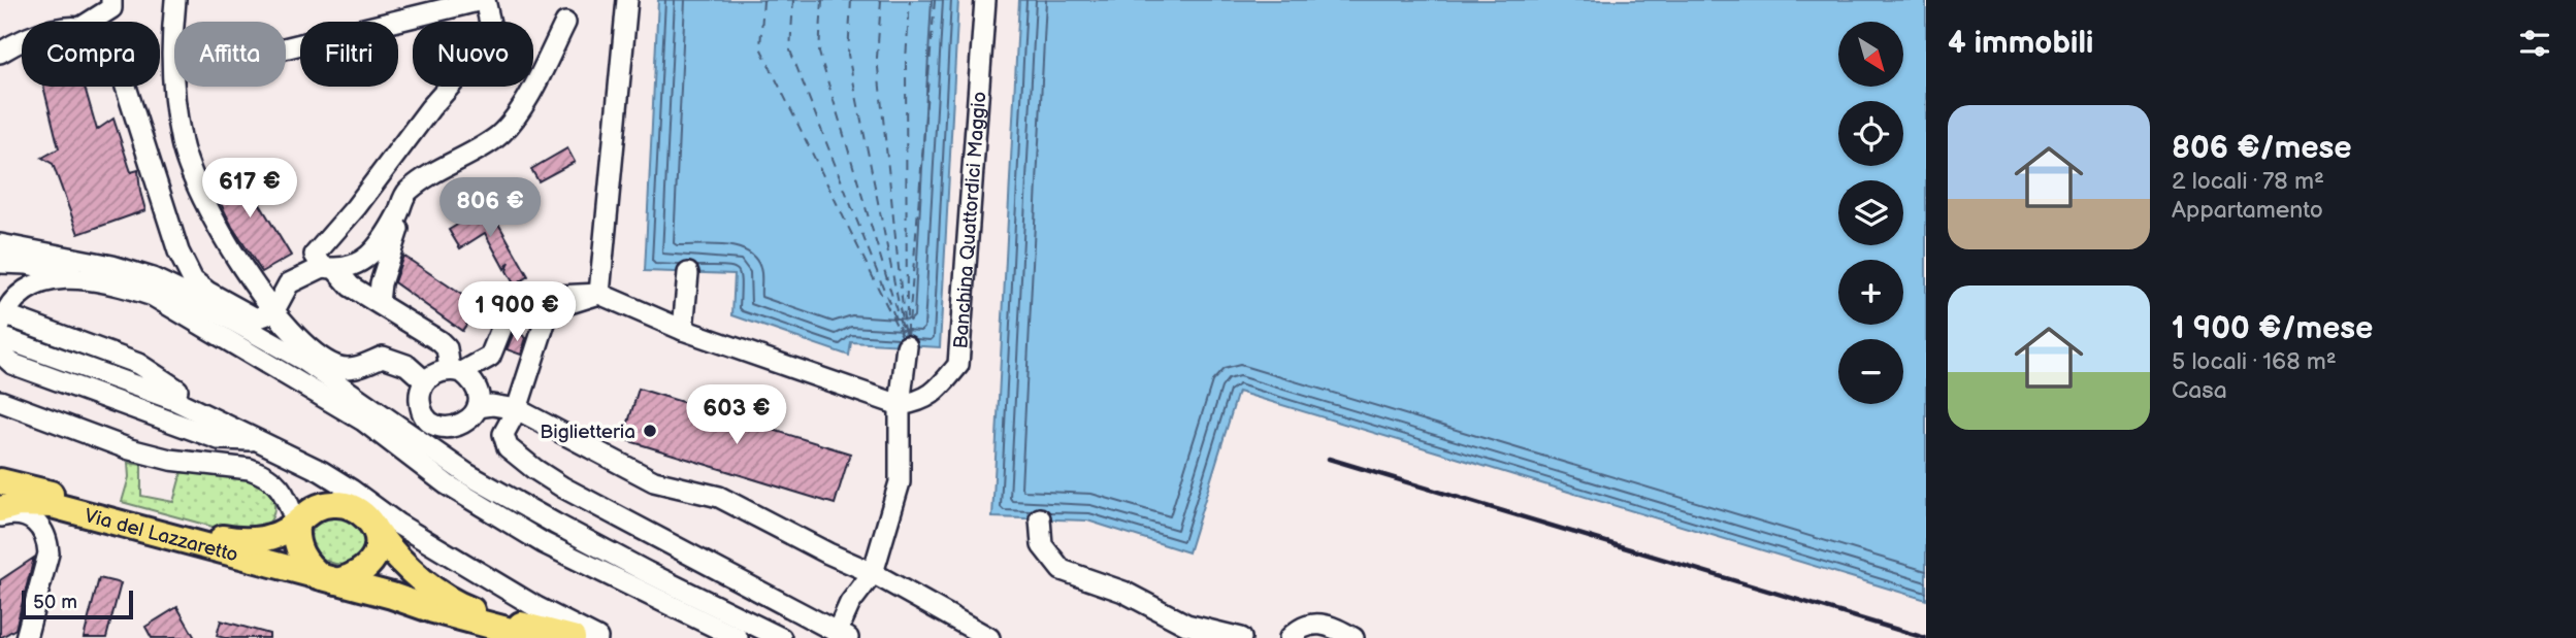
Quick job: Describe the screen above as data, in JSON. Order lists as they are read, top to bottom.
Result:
{
  "streets": {
    "main road": ["Via del Lazzaretto"],
    "lane": ["Banchina Quattordici Maggio"]
  },
  "places": ["Biglietteria"],
  "scale_bar": "50 m",
  "north": "bottom right",
  "page": {
    "heading": "4 immobili",
    "map_buttons": ["+", "−"],
    "chip": [
      "Compra",
      "Affitta",
      "Filtri",
      "Nuovo"
    ],
    "list": [
      {
        "name": "806 €/mese",
        "note": "2 locali · 78 m² · Appartamento"
      },
      {
        "name": "1 900 €/mese",
        "note": "5 locali · 168 m² · Casa"
      }
    ],
    "price": [
      "617 €",
      "806 €",
      "1 900 €",
      "603 €"
    ],
    "scale": "50 m"
  }
}
